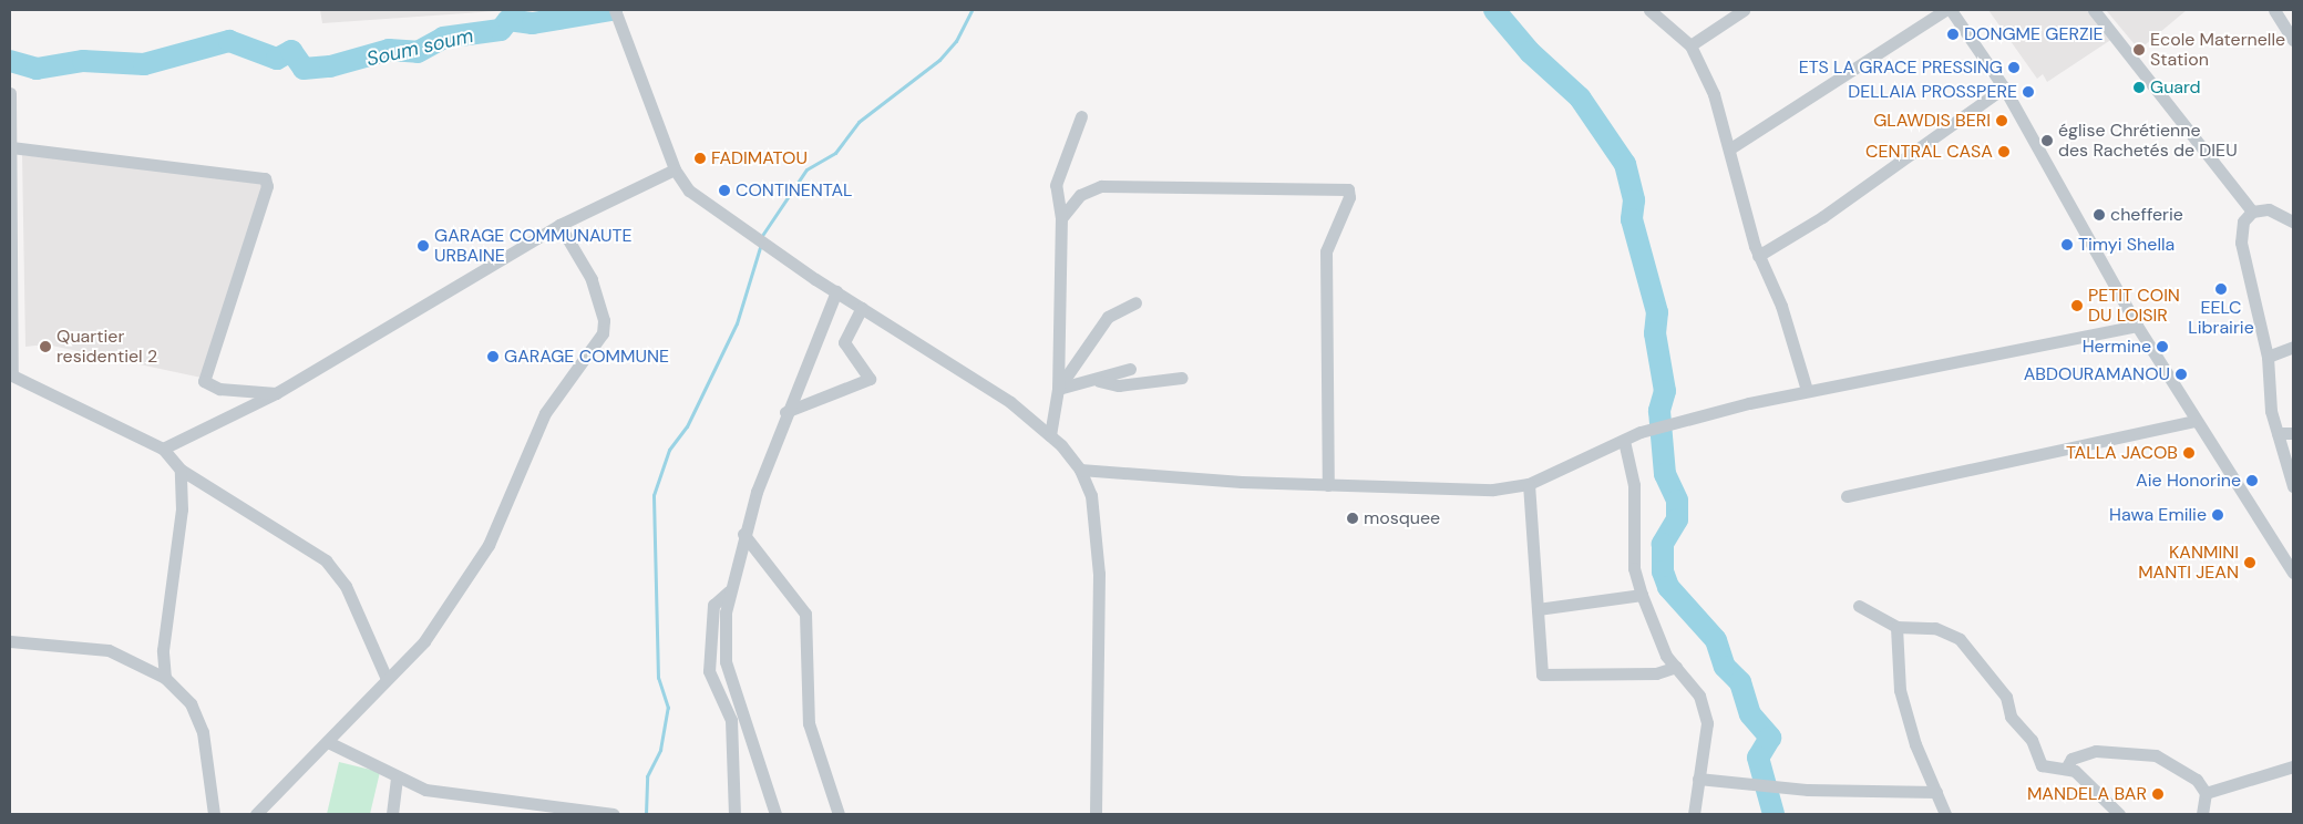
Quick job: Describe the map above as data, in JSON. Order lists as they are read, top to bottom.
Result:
{
  "water": ["Soum soum"],
  "places": [
    "DONGME GERZIE",
    "Ecole Maternelle Station",
    "ETS LA GRACE PRESSING",
    "Guard",
    "DELLAIA PROSSPERE",
    "GLAWDIS BERI",
    "église Chrétienne des Rachetés de DIEU",
    "CENTRAL CASA",
    "FADIMATOU",
    "CONTINENTAL",
    "chefferie",
    "Timyi Shella",
    "GARAGE COMMUNAUTE URBAINE",
    "EELC Librairie",
    "PETIT COIN DU LOISIR",
    "Quartier residentiel 2",
    "Hermine",
    "GARAGE COMMUNE",
    "ABDOURAMANOU",
    "TALLA JACOB",
    "Aie Honorine",
    "Hawa Emilie",
    "mosquee",
    "KANMINI MANTI JEAN",
    "MANDELA BAR"
  ]
}
